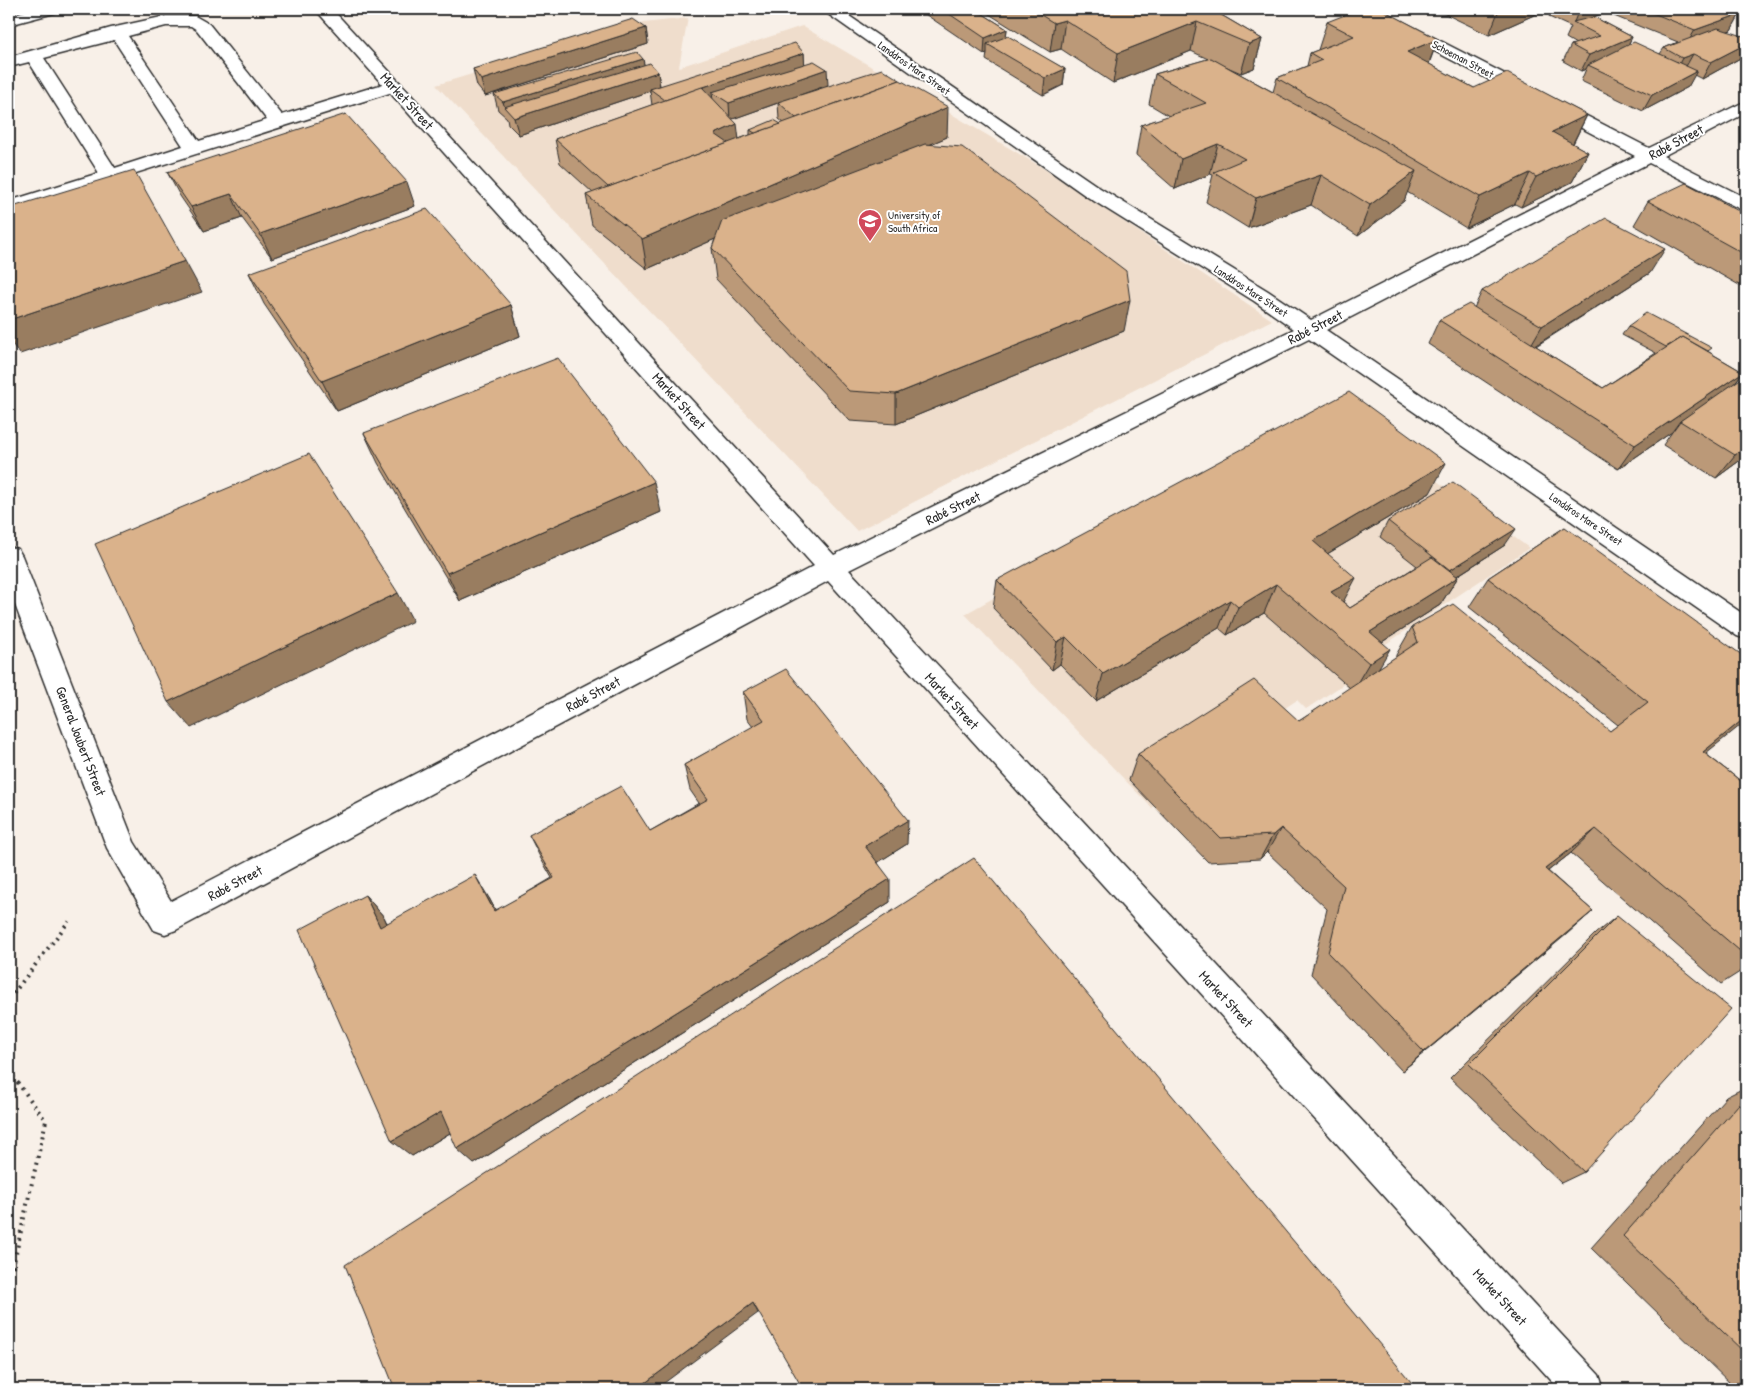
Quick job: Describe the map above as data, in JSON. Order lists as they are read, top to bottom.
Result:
{
  "streets": {
    "street": [
      "Schoeman Street",
      "Landdros Mare Street",
      "Market Street",
      "Rabé Street",
      "General Joubert Street"
    ]
  },
  "crossings": [
    ["Schoeman Street", "Rabé Street"],
    ["Landdros Mare Street", "Rabé Street"],
    ["Market Street", "Rabé Street"],
    ["Rabé Street", "General Joubert Street"]
  ],
  "places": {
    "school or university": ["University of South Africa"]
  }
}
